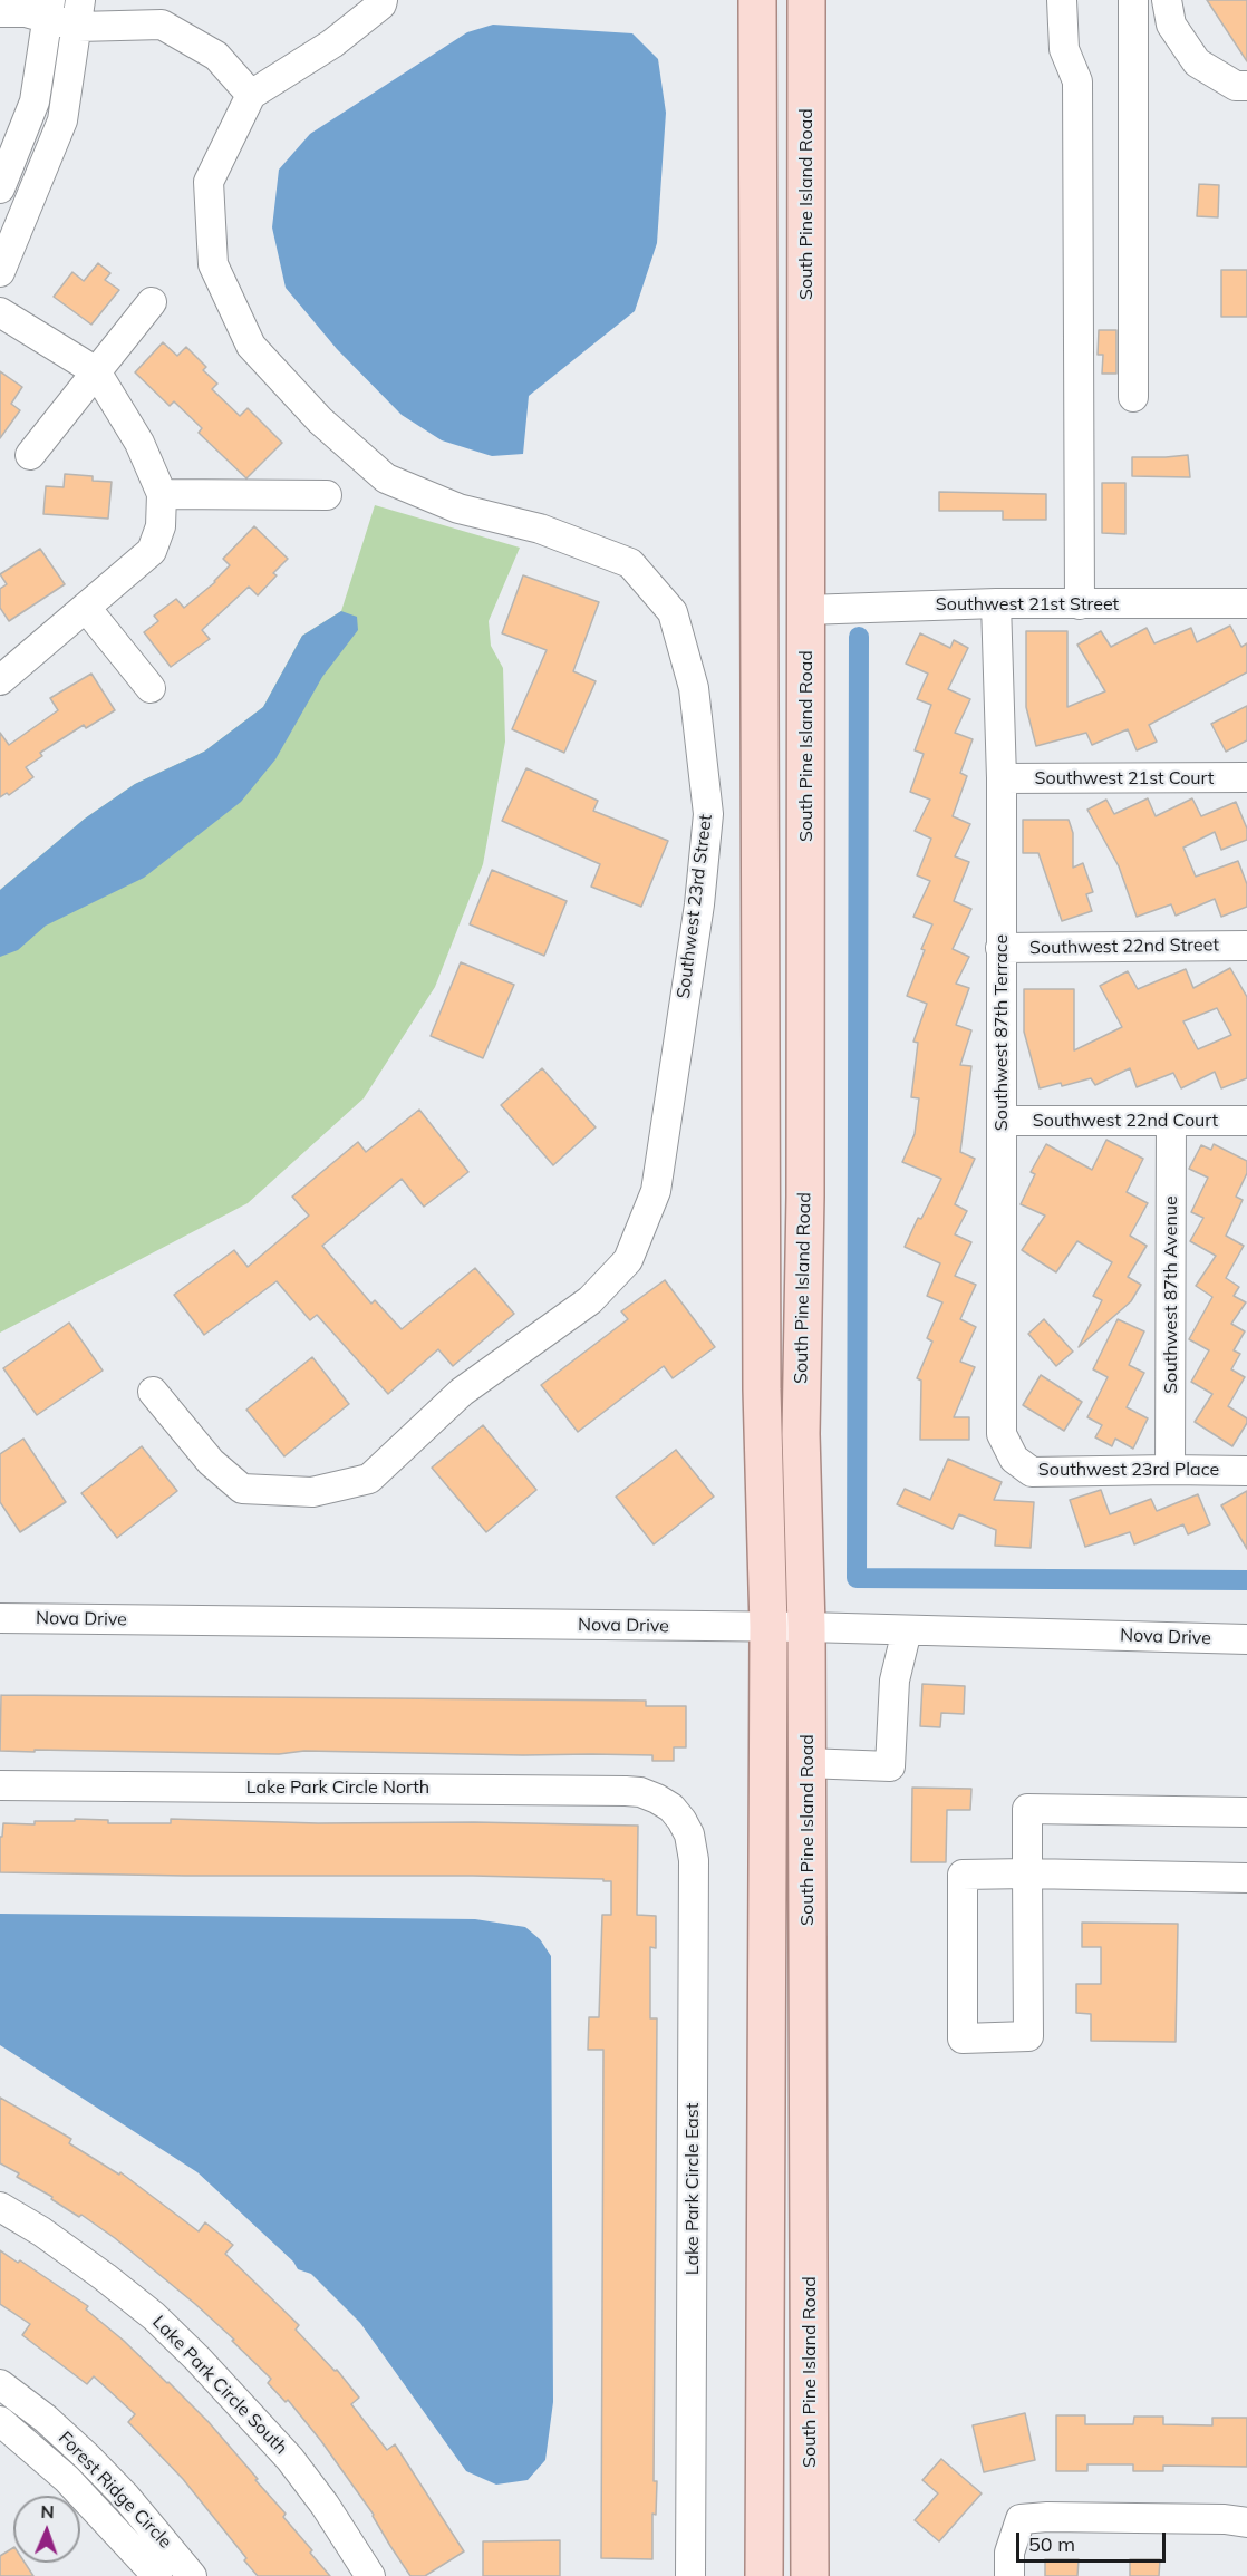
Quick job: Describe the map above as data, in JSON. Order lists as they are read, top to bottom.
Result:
{
  "streets": {
    "main road": ["South Pine Island Road"],
    "street": [
      "Southwest 21st Street",
      "Southwest 21st Court",
      "Southwest 23rd Street",
      "Southwest 22nd Street",
      "Southwest 87th Terrace",
      "Southwest 22nd Court",
      "Southwest 87th Avenue",
      "Southwest 23rd Place",
      "Nova Drive",
      "Lake Park Circle North",
      "Lake Park Circle East",
      "Lake Park Circle South",
      "Forest Ridge Circle"
    ]
  },
  "crossings": [
    ["South Pine Island Road", "Southwest 21st Street"],
    ["South Pine Island Road", "Nova Drive"],
    ["Southwest 21st Street", "Southwest 87th Terrace"],
    ["Southwest 21st Court", "Southwest 87th Terrace"],
    ["Southwest 22nd Street", "Southwest 87th Terrace"],
    ["Southwest 87th Terrace", "Southwest 22nd Court"],
    ["Southwest 87th Terrace", "Southwest 23rd Place"],
    ["Southwest 22nd Court", "Southwest 87th Avenue"],
    ["Southwest 87th Avenue", "Southwest 23rd Place"],
    ["Lake Park Circle North", "Lake Park Circle East"]
  ],
  "scale_bar": "50 m",
  "north": "top"
}
